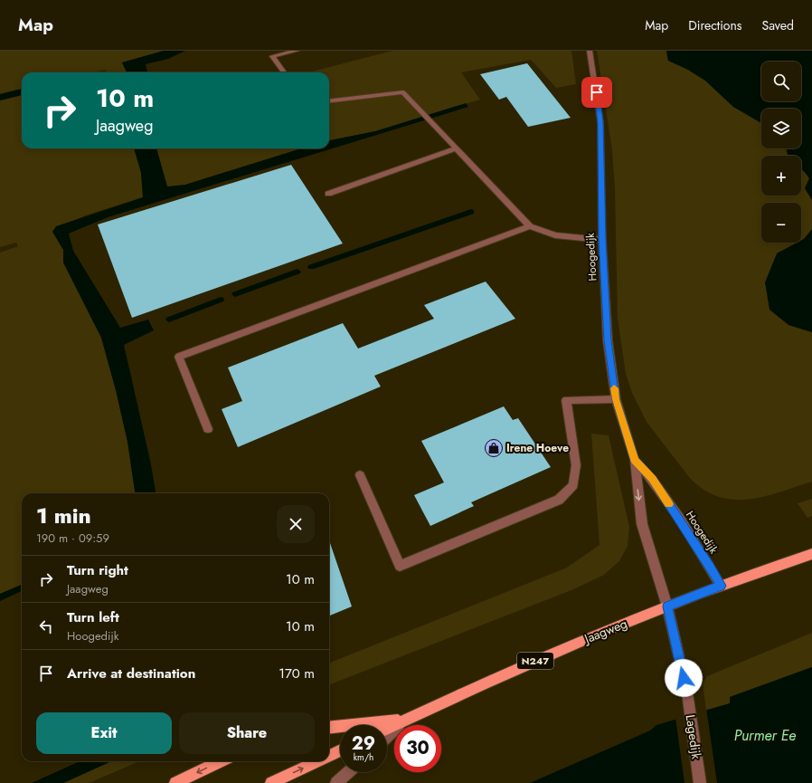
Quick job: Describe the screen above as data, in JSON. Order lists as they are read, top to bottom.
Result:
{
  "streets": {
    "main road": ["Jaagweg", "N247"],
    "street": ["Hoogedijk", "Lagedijk"]
  },
  "crossings": [
    ["Hoogedijk", "Jaagweg"],
    ["Hoogedijk", "Lagedijk"],
    ["Jaagweg", "N247"],
    ["Jaagweg", "Lagedijk"]
  ],
  "water": ["Purmer Ee"],
  "places": {
    "shop": ["Irene Hoeve"]
  },
  "page": {
    "header": "Map",
    "nav": ["Map", "Directions", "Saved"],
    "map_buttons": ["+", "−"],
    "turn": ["10 m", "Jaagweg"],
    "heading": ["1 min", "190 m · 09:59"],
    "list": [
      {
        "name": "Turn right",
        "note": "Jaagweg",
        "value": "10 m"
      },
      {
        "name": "Turn left",
        "note": "Hoogedijk",
        "value": "10 m"
      },
      {
        "name": "Arrive at destination",
        "value": "170 m"
      }
    ],
    "buttons": ["Exit", "Share"],
    "speed": "29 km/h",
    "limit": "30"
  }
}
